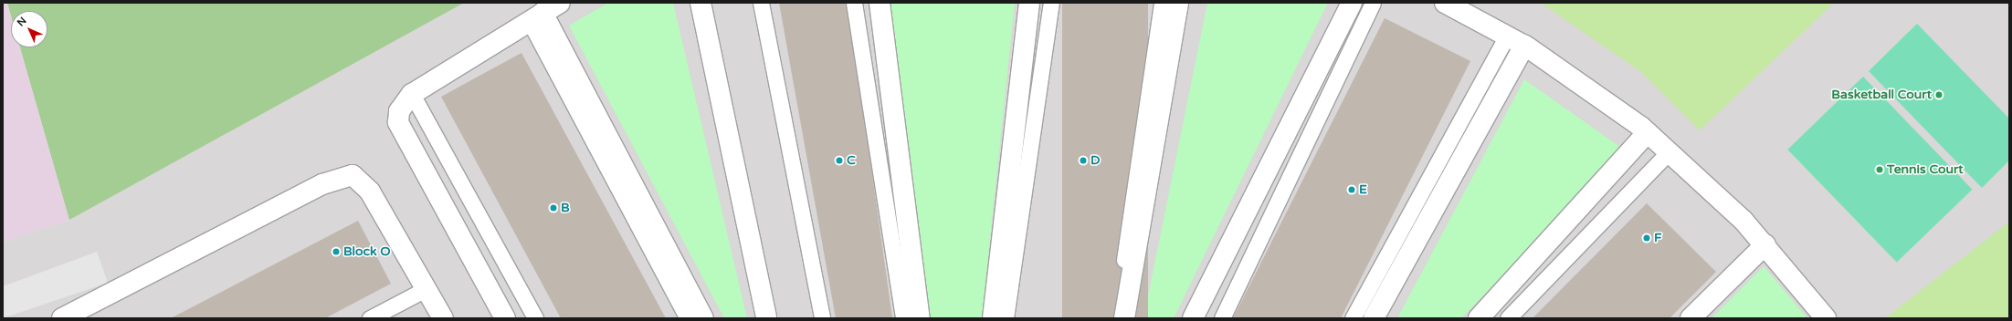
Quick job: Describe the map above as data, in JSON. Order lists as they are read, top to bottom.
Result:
{
  "places": [
    "Basketball Court",
    "C",
    "D",
    "Tennis Court",
    "E",
    "B",
    "F",
    "Block O"
  ],
  "north": "top left"
}
